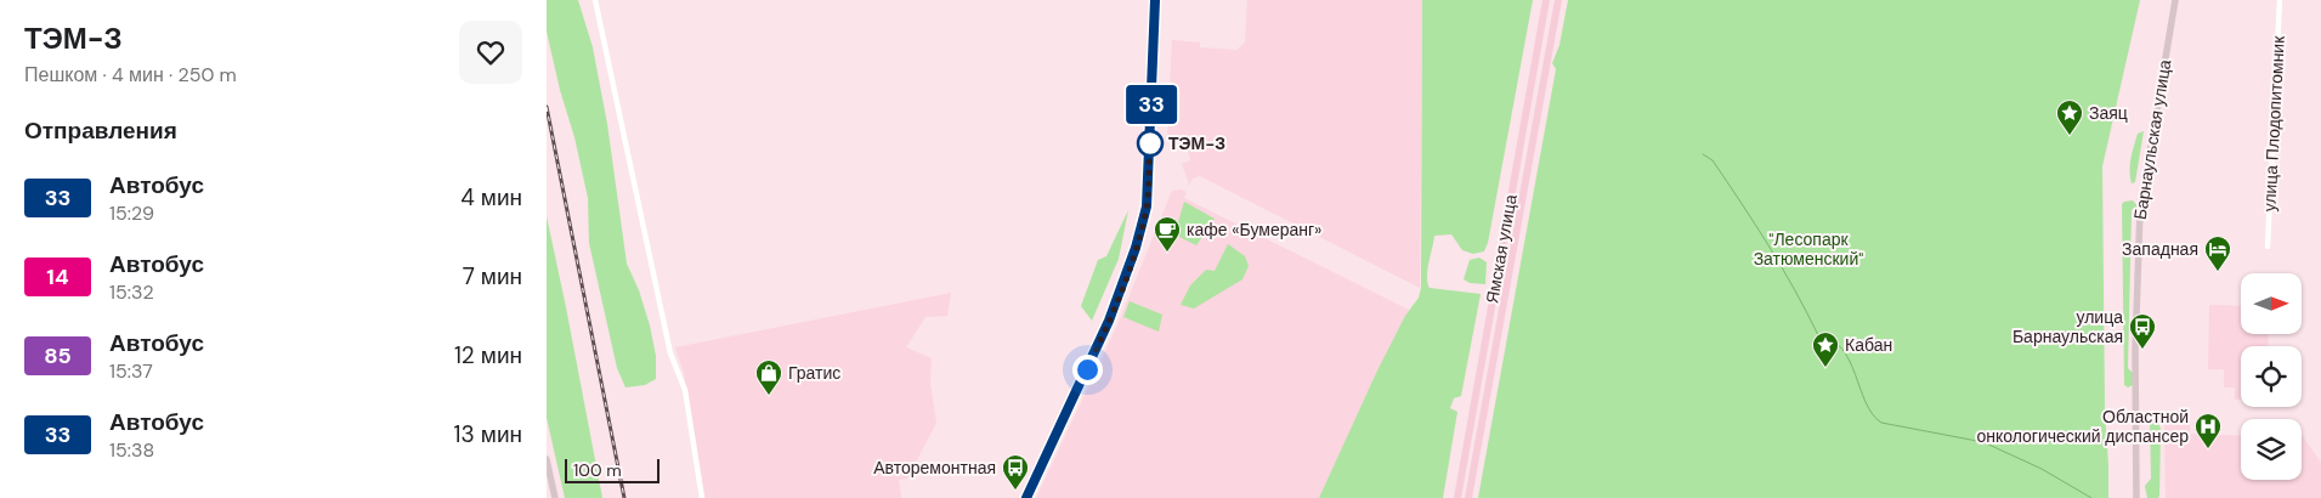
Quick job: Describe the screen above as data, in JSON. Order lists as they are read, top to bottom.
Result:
{
  "streets": {
    "main road": ["Ямская улица"],
    "street": ["улица Плодопитомник", "Барнаульская улица"]
  },
  "parks": ["\"Лесопарк Затюменский\""],
  "places": {
    "place": ["Заяц", "Кабан"],
    "other": ["ТЭМ-З"],
    "cafe": ["кафе «Бумеранг»"],
    "hotel": ["Западная"],
    "bus stop": ["улица Барнаульская", "Авторемонтная"],
    "shop": ["Гратис"],
    "hospital": ["Областной онкологический диспансер"]
  },
  "lines": ["bus line 33"],
  "scale_bar": "100 m",
  "north": "right",
  "page": {
    "heading": [
      ["ТЭМ-З", "Пешком · 4 мин · 250 m"],
      "Отправления"
    ],
    "on_map": "33",
    "list": [
      {
        "mark": "33",
        "name": "Автобус",
        "note": "15:29",
        "value": "4 мин"
      },
      {
        "mark": "14",
        "name": "Автобус",
        "note": "15:32",
        "value": "7 мин"
      },
      {
        "mark": "85",
        "name": "Автобус",
        "note": "15:37",
        "value": "12 мин"
      },
      {
        "mark": "33",
        "name": "Автобус",
        "note": "15:38",
        "value": "13 мин"
      }
    ],
    "scale": "100 m"
  }
}
